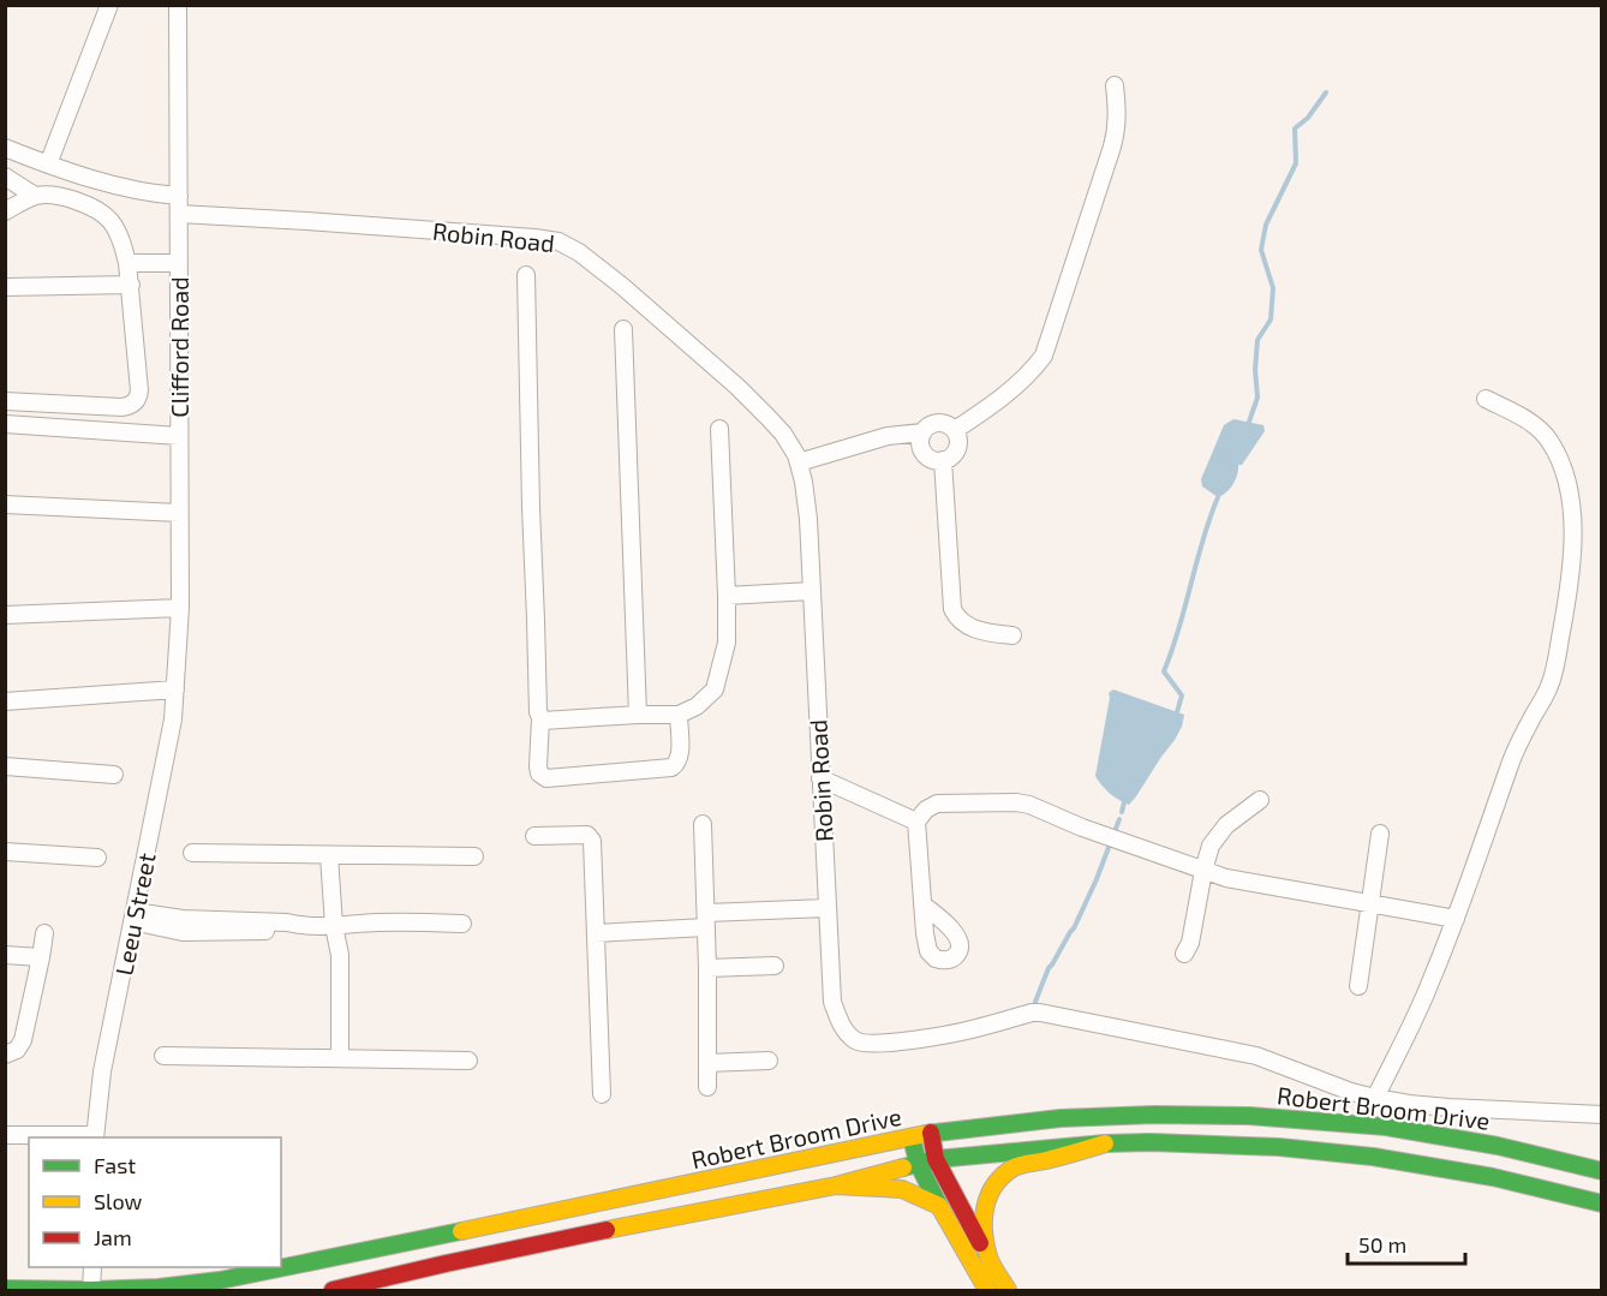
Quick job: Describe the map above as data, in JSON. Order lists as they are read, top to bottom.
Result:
{
  "streets": {
    "street": [
      "Robin Road",
      "Clifford Road",
      "Leeu Street",
      "Robert Broom Drive"
    ]
  },
  "crossings": [
    ["Robin Road", "Clifford Road"],
    ["Clifford Road", "Leeu Street"]
  ],
  "legend": ["Fast", "Slow", "Jam"],
  "scale_bar": "50 m"
}
